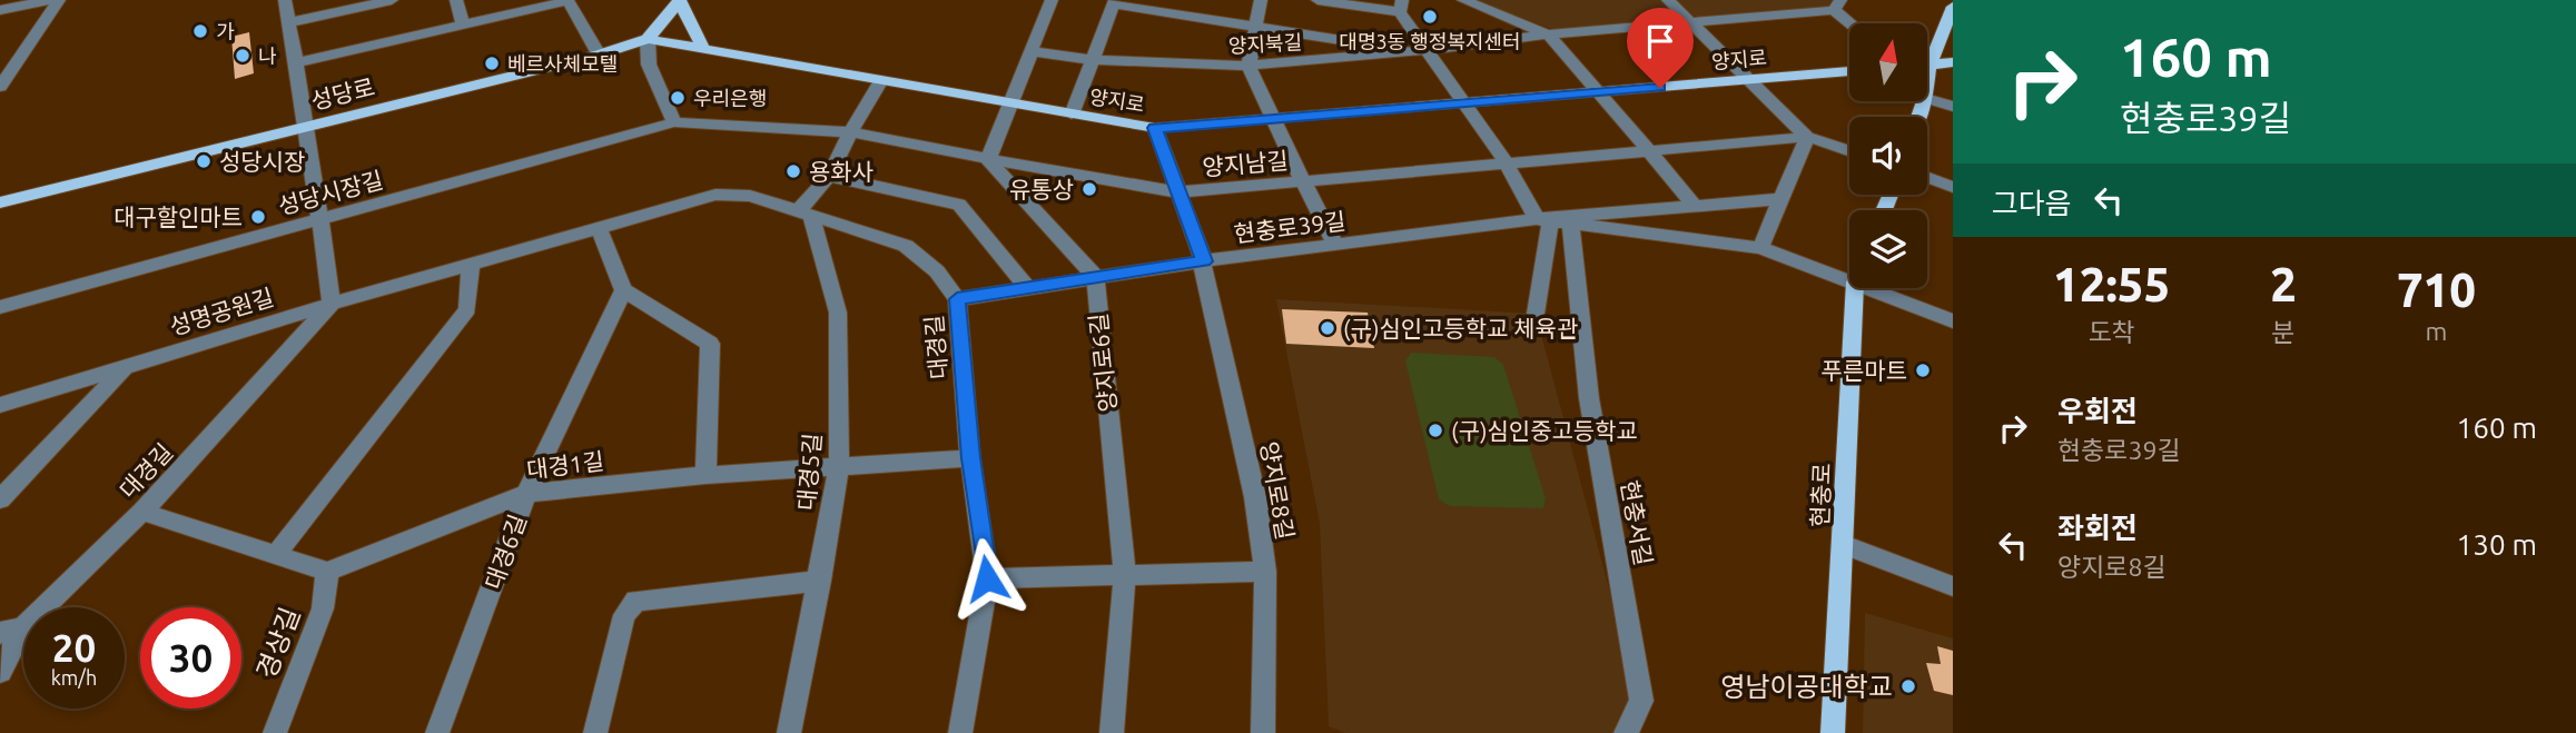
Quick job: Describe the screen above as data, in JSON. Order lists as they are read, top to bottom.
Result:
{
  "streets": {
    "main road": ["양지로", "성당로", "현충로"],
    "street": [
      "양지북길",
      "양지남길",
      "성당시장길",
      "현충로39길",
      "성명공원길",
      "대경길",
      "양지로6길",
      "대경1길",
      "대경5길",
      "양지로8길",
      "현충서길",
      "대경6길",
      "경상길"
    ]
  },
  "crossings": [
    ["양지로", "성당로"],
    ["양지로", "양지로8길"],
    ["양지남길", "성당시장길"],
    ["양지남길", "양지로8길"],
    ["현충로39길", "대경길"],
    ["현충로39길", "양지로6길"],
    ["현충로39길", "양지로8길"],
    ["현충로39길", "현충서길"],
    ["성명공원길", "대경길"],
    ["대경길", "대경1길"],
    ["대경길", "대경5길"],
    ["대경1길", "대경5길"],
    ["대경1길", "대경6길"],
    ["대경1길", "경상길"]
  ],
  "places": [
    "대명3동 행정복지센터",
    "가",
    "나",
    "베르사체모텔",
    "우리은행",
    "성당시장",
    "용화사",
    "유통상",
    "대구할인마트",
    "(구)심인고등학교 체육관",
    "푸른마트",
    "(구)심인중고등학교",
    "영남이공대학교"
  ],
  "north": "top",
  "page": {
    "turn": ["160 m", "현충로39길"],
    "then": "그다음",
    "eta": [
      "12:55",
      "도착",
      "2",
      "분",
      "710",
      "m"
    ],
    "list": [
      {
        "name": "우회전",
        "note": "현충로39길",
        "value": "160 m"
      },
      {
        "name": "좌회전",
        "note": "양지로8길",
        "value": "130 m"
      }
    ],
    "speed": "20 km/h",
    "limit": "30"
  }
}
